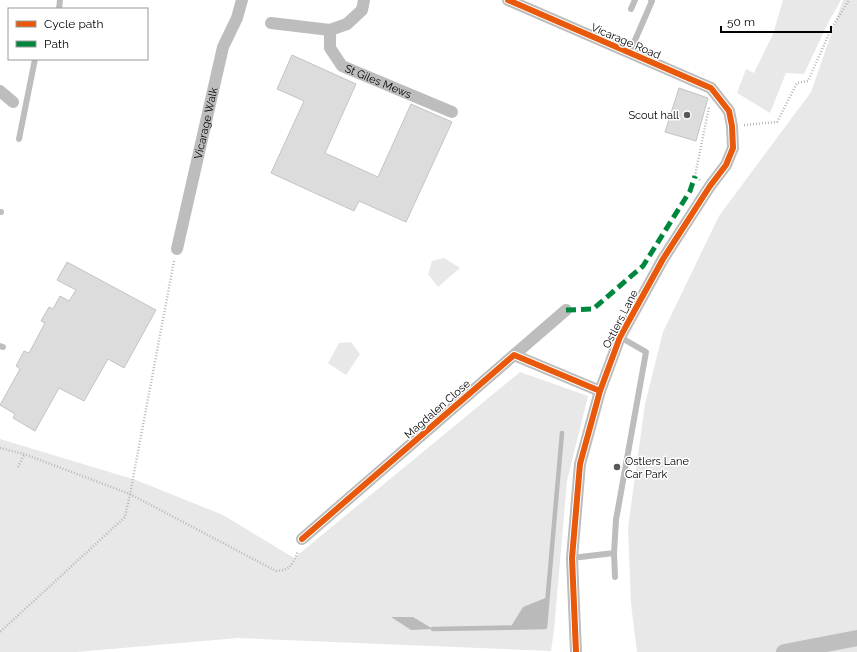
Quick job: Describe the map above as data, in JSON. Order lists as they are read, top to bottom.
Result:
{
  "streets": {
    "street": [
      "Vicarage Road",
      "St Giles Mews",
      "Vicarage Walk",
      "Ostlers Lane",
      "Magdalen Close"
    ]
  },
  "crossings": [
    ["Vicarage Road", "Ostlers Lane"]
  ],
  "places": ["Scout hall", "Ostlers Lane Car Park"],
  "legend": ["Cycle path", "Path"],
  "scale_bar": "50 m"
}
